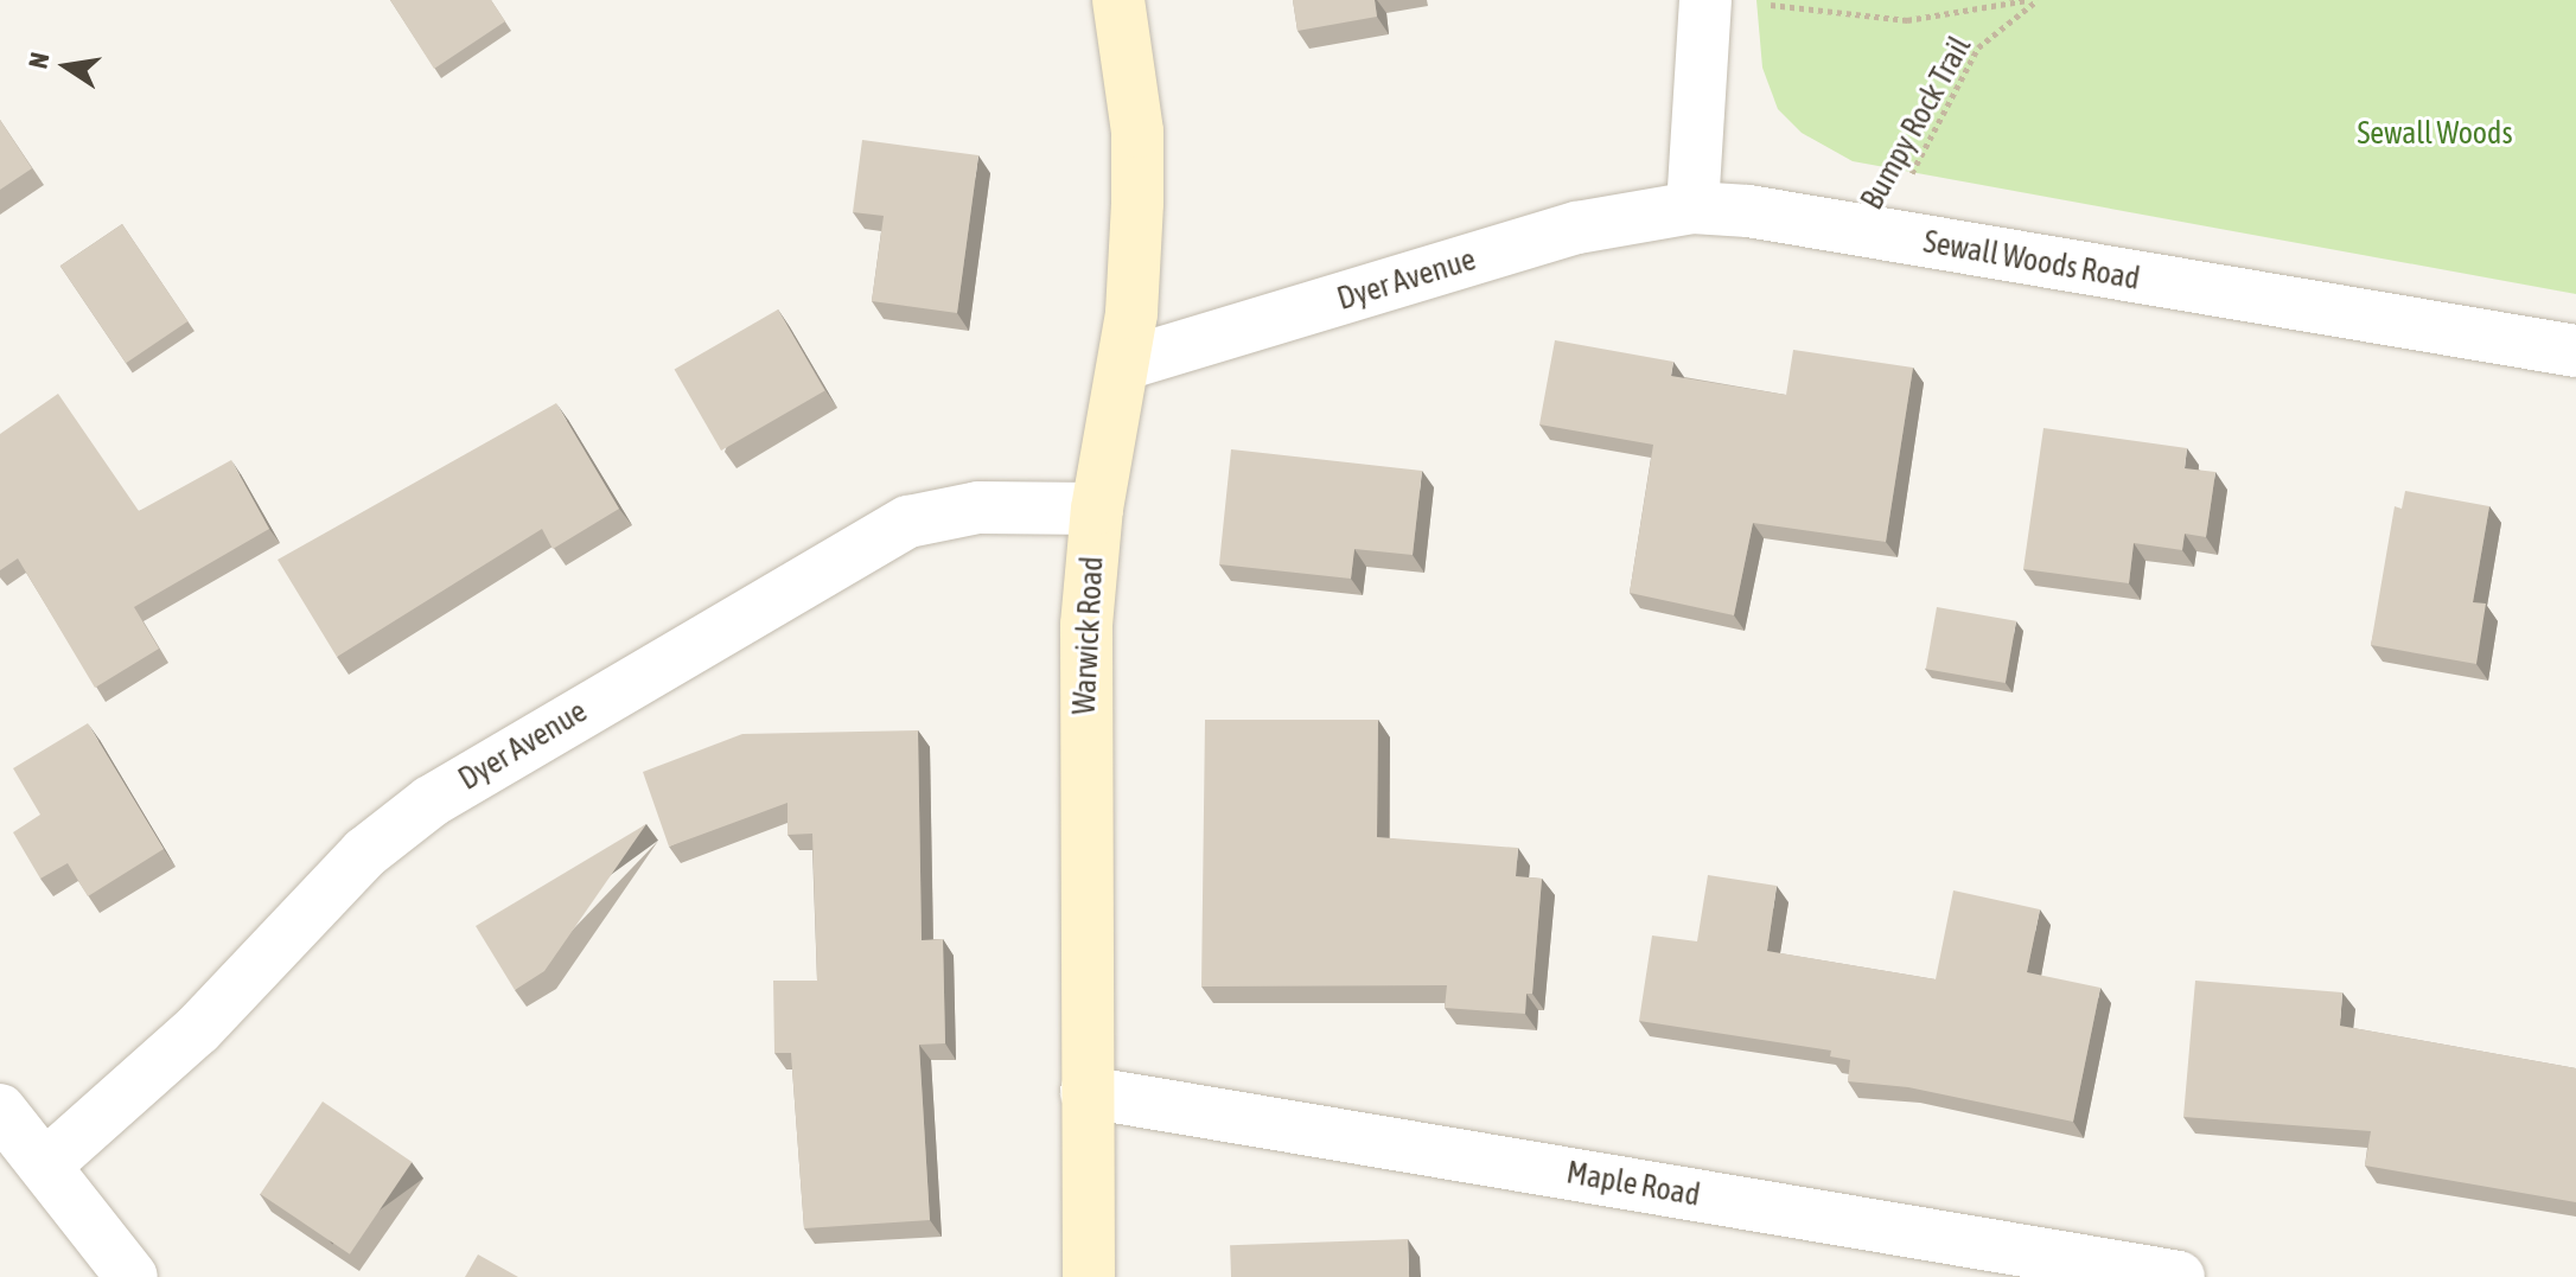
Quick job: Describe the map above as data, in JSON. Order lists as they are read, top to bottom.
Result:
{
  "streets": {
    "main road": ["Warwick Road"],
    "street": ["Sewall Woods Road", "Dyer Avenue", "Maple Road"],
    "path": ["Bumpy Rock Trail"]
  },
  "crossings": [
    ["Bumpy Rock Trail", "Sewall Woods Road"],
    ["Sewall Woods Road", "Dyer Avenue"],
    ["Dyer Avenue", "Warwick Road"],
    ["Warwick Road", "Maple Road"]
  ],
  "parks": ["Sewall Woods"],
  "north": "left"
}
